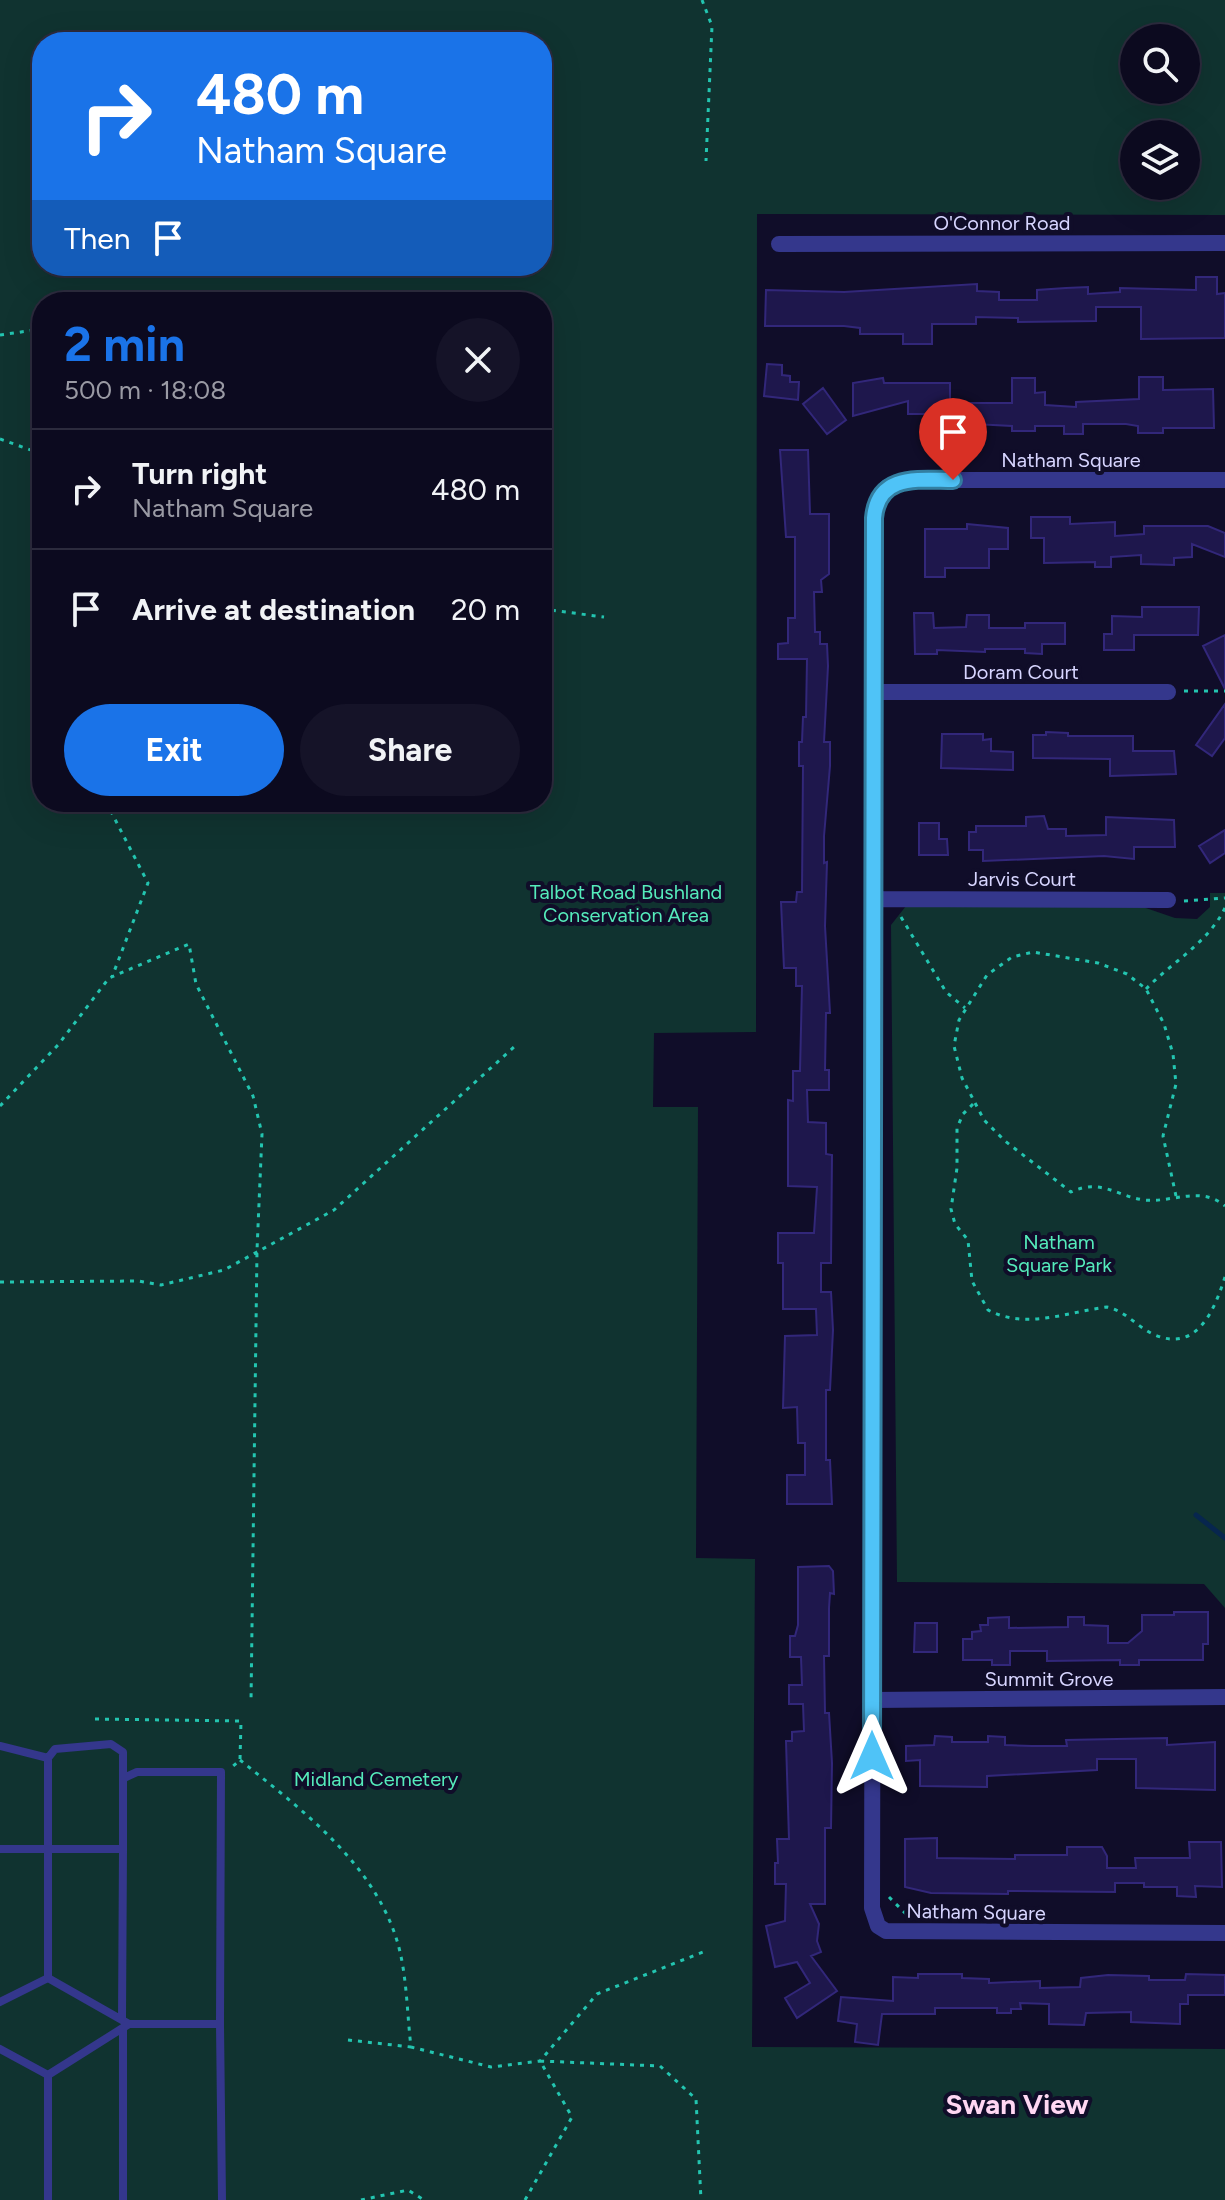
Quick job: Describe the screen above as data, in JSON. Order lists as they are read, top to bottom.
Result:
{
  "streets": {
    "street": [
      "O'Connor Road",
      "Natham Square",
      "Doram Court",
      "Jarvis Court",
      "Summit Grove"
    ]
  },
  "crossings": [
    ["Natham Square", "Doram Court"],
    ["Natham Square", "Jarvis Court"],
    ["Natham Square", "Summit Grove"]
  ],
  "districts": ["Swan View"],
  "parks": ["Talbot Road Bushland Conservation Area", "Natham Square Park", "Midland Cemetery"],
  "page": {
    "turn": ["480 m", "Natham Square"],
    "then": "Then",
    "heading": ["2 min", "500 m · 18:08"],
    "list": [
      {
        "name": "Turn right",
        "note": "Natham Square",
        "value": "480 m"
      },
      {
        "name": "Arrive at destination",
        "value": "20 m"
      }
    ],
    "buttons": ["Exit", "Share"]
  }
}
